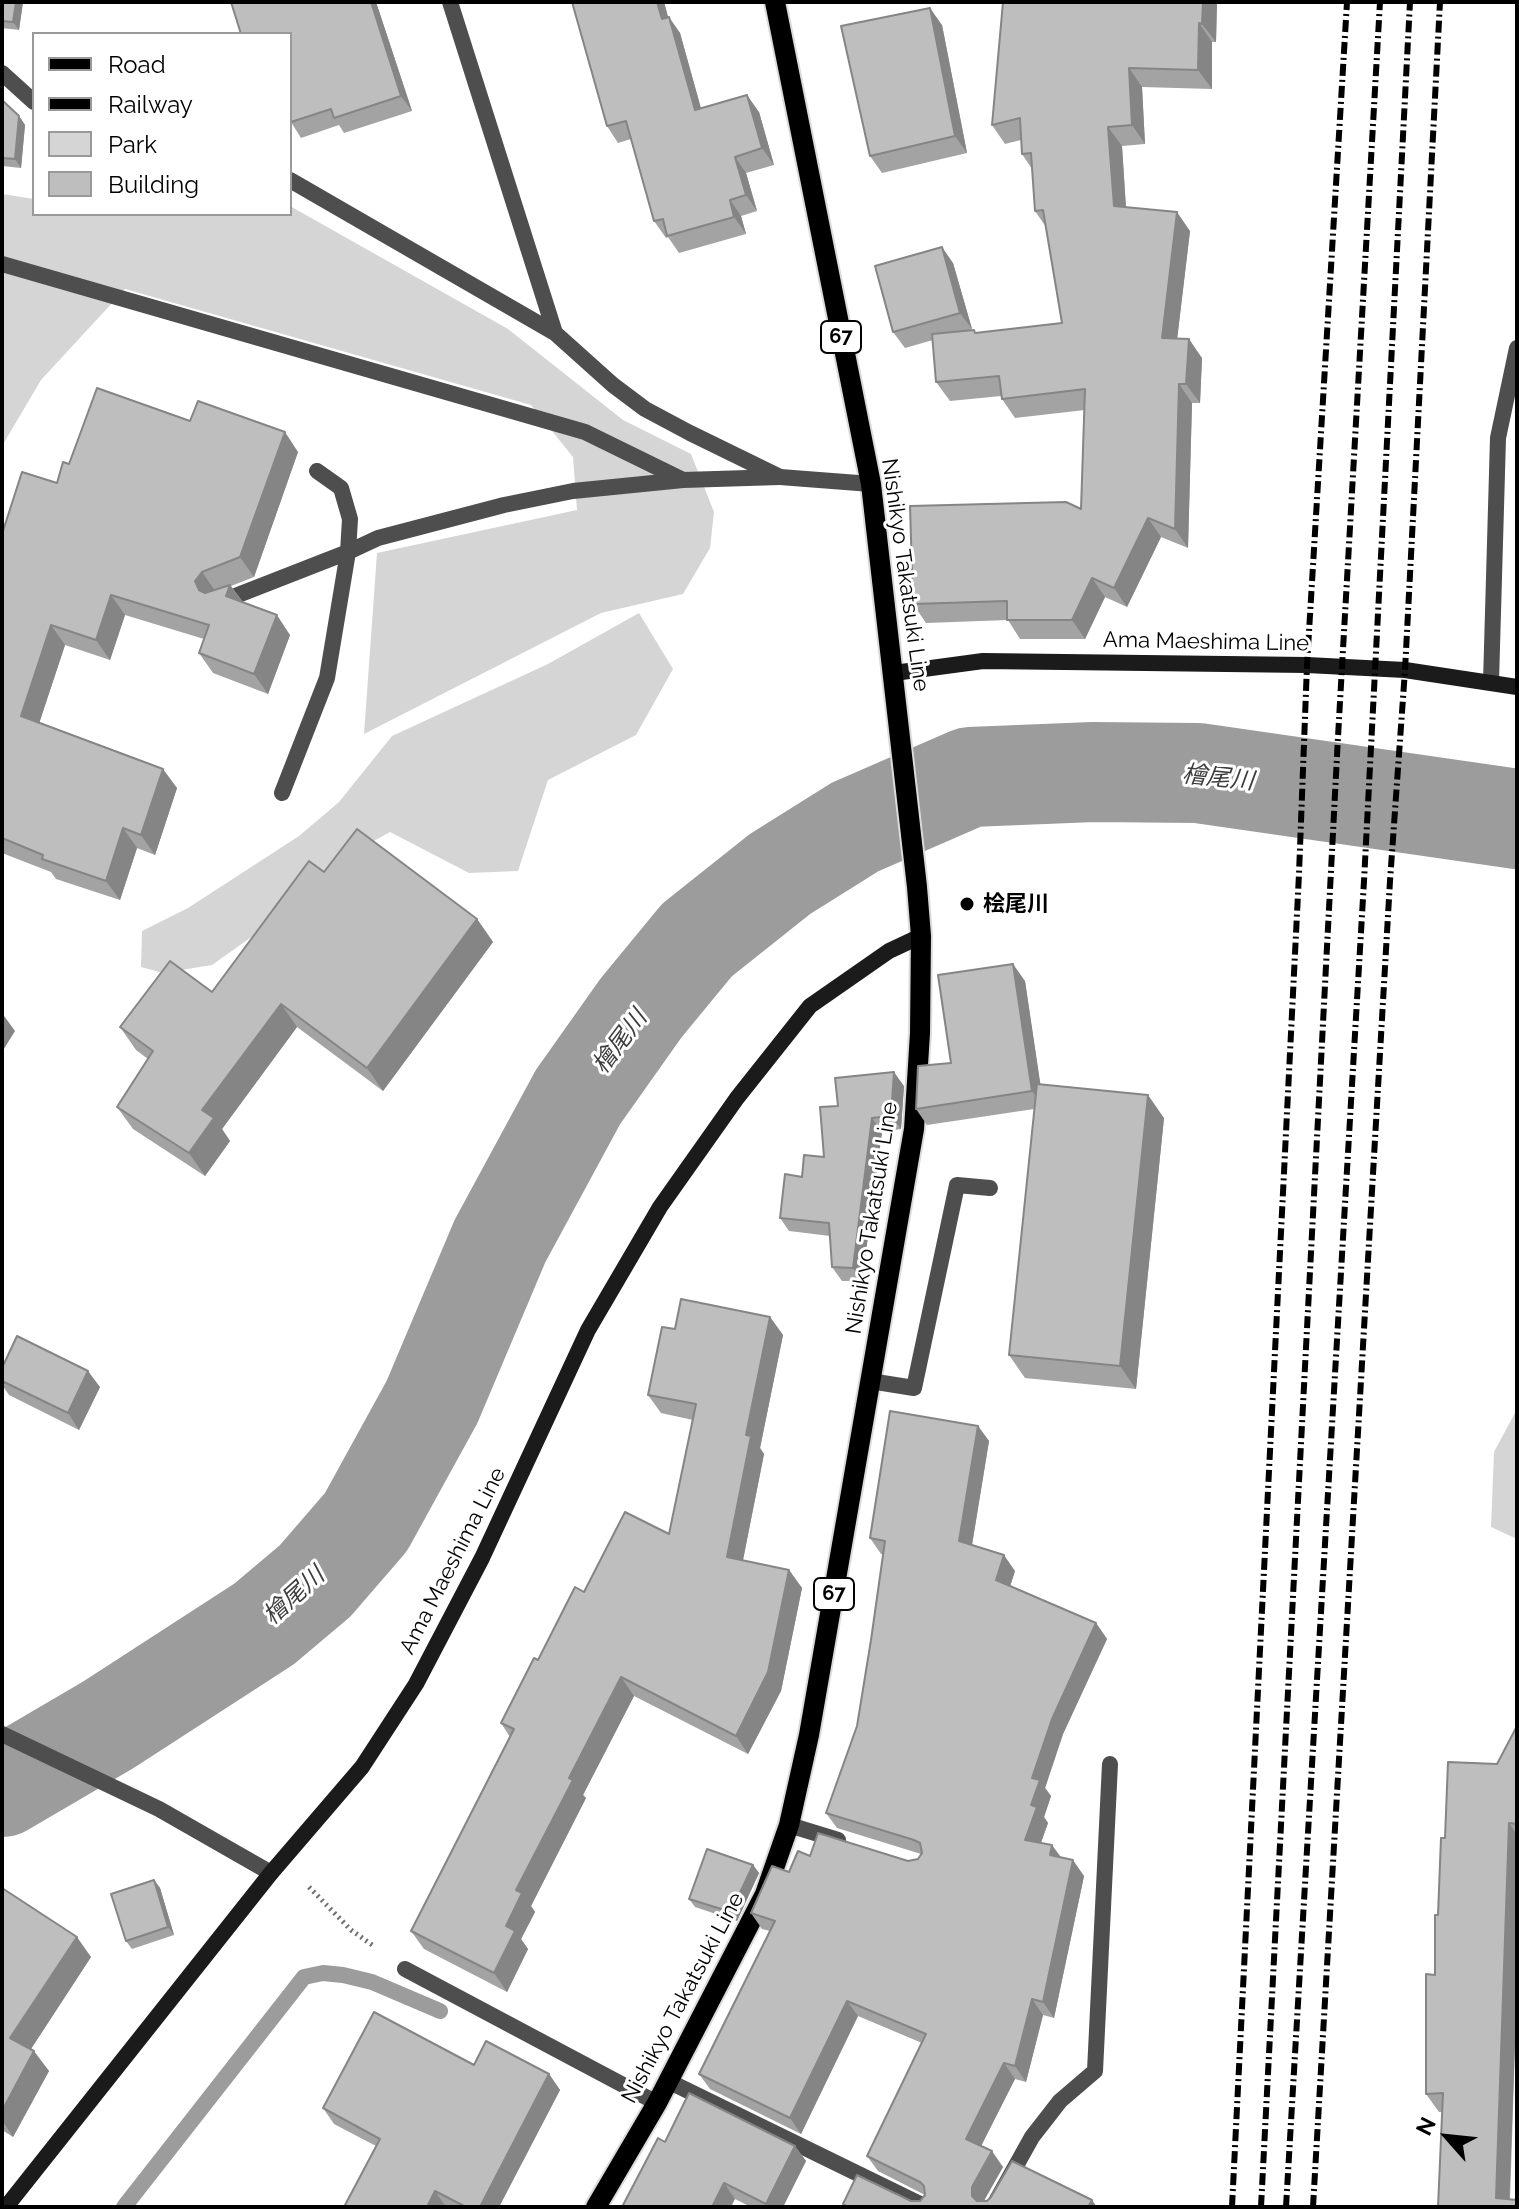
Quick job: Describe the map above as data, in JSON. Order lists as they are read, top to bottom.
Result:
{
  "streets": {
    "main road": ["67", "Nishikyo Takatsuki Line", "Ama Maeshima Line"]
  },
  "crossings": [
    ["Nishikyo Takatsuki Line", "Ama Maeshima Line"]
  ],
  "water": ["檜尾川"],
  "places": ["桧尾川"],
  "legend": [
    "Road",
    "Railway",
    "Park",
    "Building"
  ],
  "north": "top left"
}
